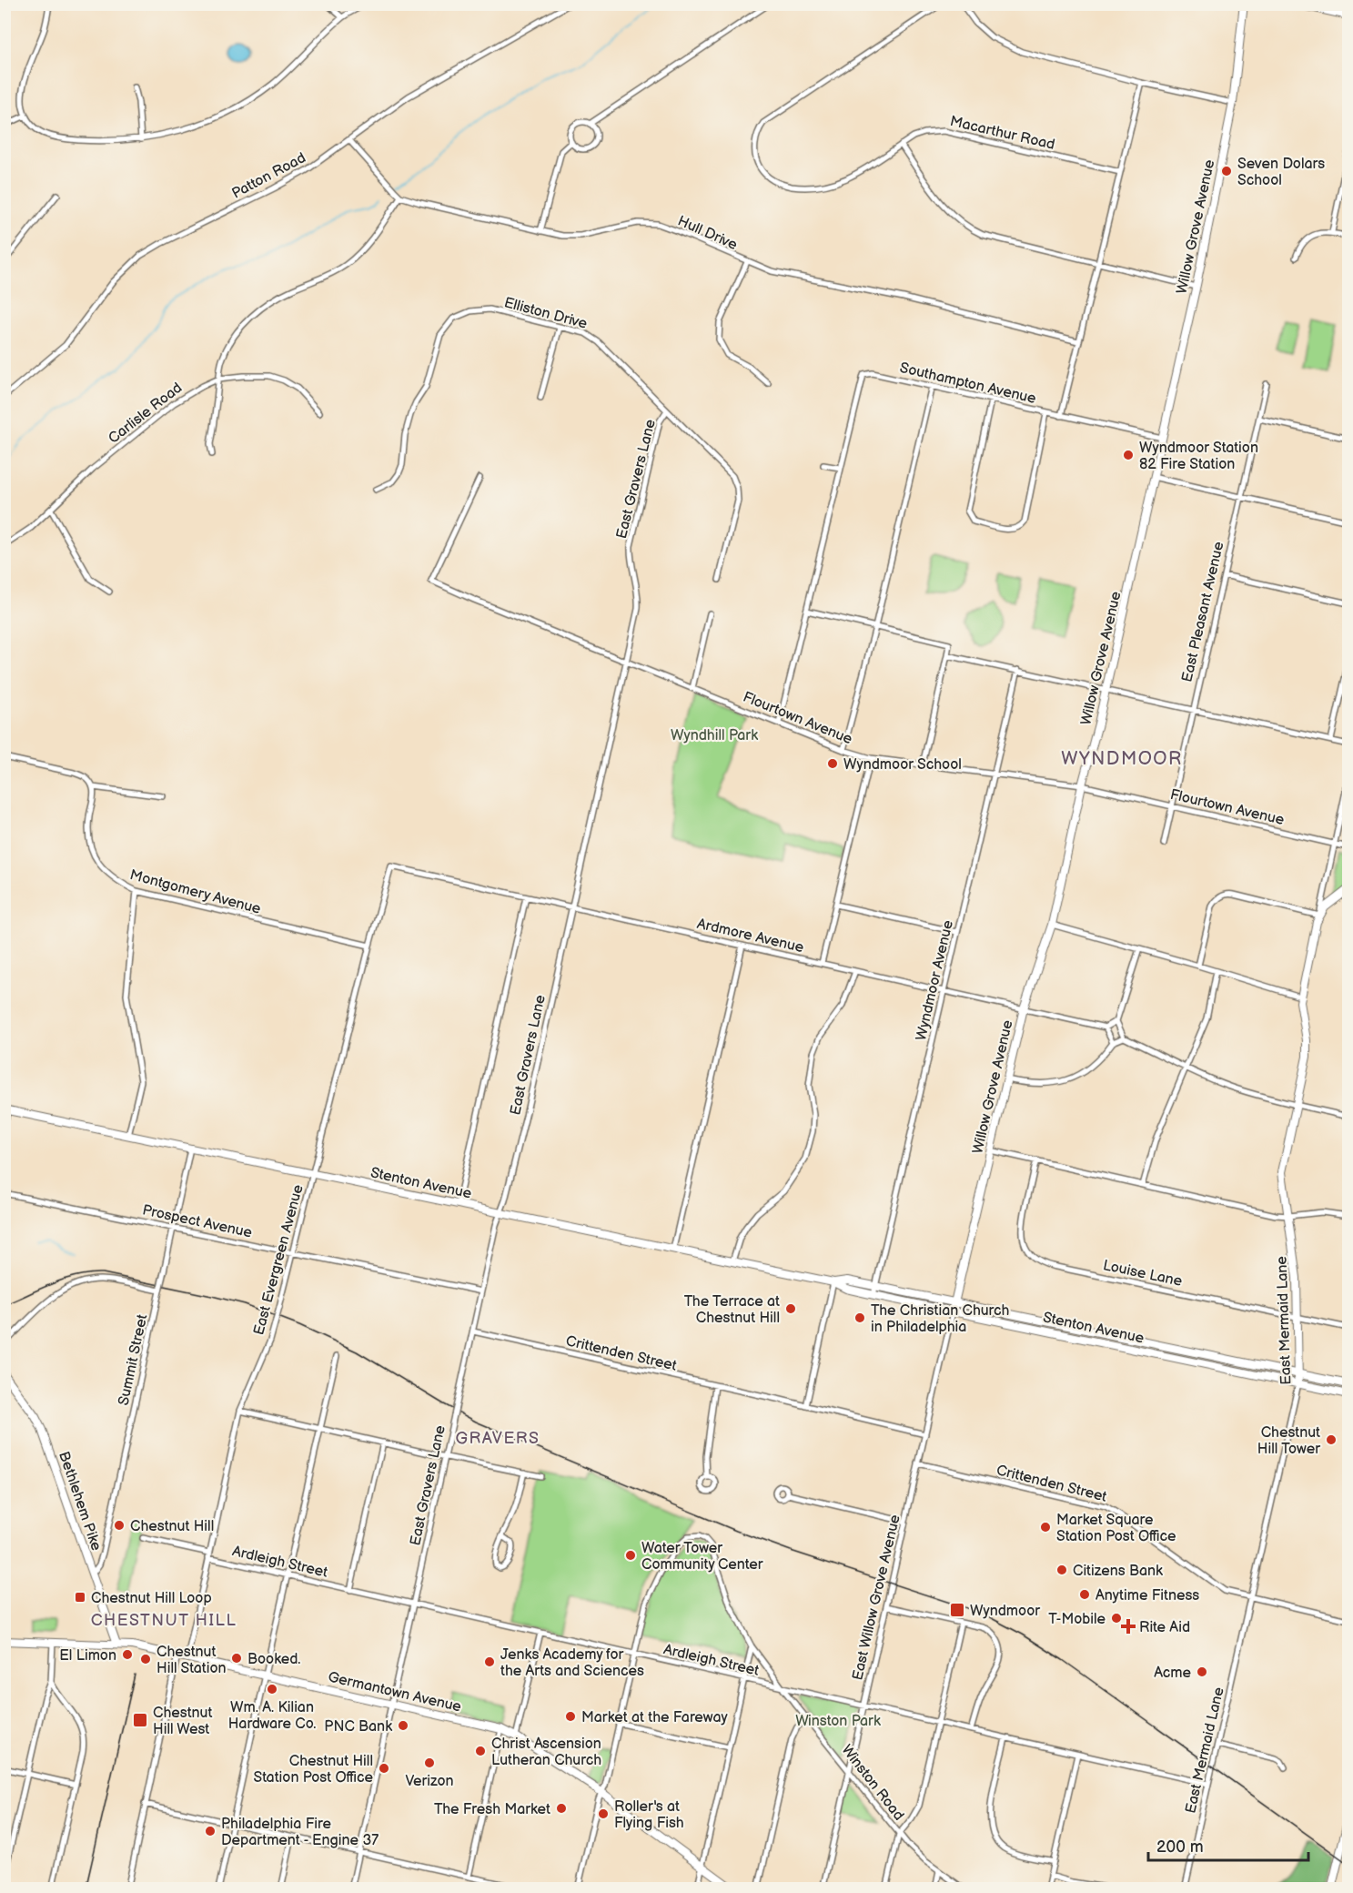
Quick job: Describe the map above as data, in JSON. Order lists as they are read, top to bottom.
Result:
{
  "streets": {
    "main road": ["Stenton Avenue", "Bethlehem Pike", "Germantown Avenue"],
    "street": [
      "Macarthur Road",
      "Patton Road",
      "Willow Grove Avenue",
      "Hull Drive",
      "Elliston Drive",
      "Southampton Avenue",
      "Carlisle Road",
      "East Gravers Lane",
      "East Pleasant Avenue",
      "Flourtown Avenue",
      "Montgomery Avenue",
      "Ardmore Avenue",
      "Wyndmoor Avenue",
      "Prospect Avenue",
      "East Evergreen Avenue",
      "Louise Lane",
      "East Mermaid Lane",
      "Crittenden Street",
      "Summit Street",
      "Ardleigh Street",
      "East Willow Grove Avenue",
      "Winston Road"
    ]
  },
  "crossings": [
    ["Willow Grove Avenue", "Southampton Avenue"],
    ["Willow Grove Avenue", "Flourtown Avenue"],
    ["Willow Grove Avenue", "Ardmore Avenue"],
    ["Willow Grove Avenue", "Stenton Avenue"],
    ["Willow Grove Avenue", "East Willow Grove Avenue"],
    ["Elliston Drive", "East Gravers Lane"],
    ["East Gravers Lane", "Flourtown Avenue"],
    ["East Gravers Lane", "Ardmore Avenue"],
    ["East Gravers Lane", "Stenton Avenue"],
    ["East Gravers Lane", "Prospect Avenue"],
    ["East Gravers Lane", "Crittenden Street"],
    ["East Gravers Lane", "Ardleigh Street"],
    ["East Gravers Lane", "Germantown Avenue"],
    ["East Pleasant Avenue", "Flourtown Avenue"],
    ["Flourtown Avenue", "Wyndmoor Avenue"],
    ["Montgomery Avenue", "East Evergreen Avenue"],
    ["Ardmore Avenue", "Wyndmoor Avenue"],
    ["Ardmore Avenue", "East Evergreen Avenue"],
    ["Wyndmoor Avenue", "Stenton Avenue"],
    ["Stenton Avenue", "East Evergreen Avenue"],
    ["Stenton Avenue", "East Mermaid Lane"],
    ["Stenton Avenue", "Summit Street"],
    ["Stenton Avenue", "East Willow Grove Avenue"],
    ["Prospect Avenue", "East Evergreen Avenue"],
    ["Prospect Avenue", "Summit Street"],
    ["East Evergreen Avenue", "Ardleigh Street"],
    ["East Evergreen Avenue", "Germantown Avenue"],
    ["Louise Lane", "East Mermaid Lane"],
    ["East Mermaid Lane", "Crittenden Street"],
    ["East Mermaid Lane", "Ardleigh Street"],
    ["Crittenden Street", "East Willow Grove Avenue"],
    ["Summit Street", "Bethlehem Pike"],
    ["Bethlehem Pike", "Germantown Avenue"],
    ["Ardleigh Street", "East Willow Grove Avenue"],
    ["Ardleigh Street", "Winston Road"],
    ["East Willow Grove Avenue", "Winston Road"]
  ],
  "districts": ["WYNDMOOR", "GRAVERS", "CHESTNUT HILL"],
  "parks": ["Wyndhill Park", "Winston Park"],
  "places": {
    "other": [
      "Seven Dolars School",
      "Wyndmoor Station 82 Fire Station",
      "Wyndmoor School",
      "The Terrace at Chestnut Hill",
      "The Christian Church in Philadelphia",
      "Chestnut Hill Tower",
      "Chestnut Hill",
      "Market Square Station Post Office",
      "Water Tower Community Center",
      "Citizens Bank",
      "Anytime Fitness",
      "T-Mobile",
      "El Limon",
      "Booked.",
      "Chestnut Hill Station",
      "Jenks Academy for the Arts and Sciences",
      "Acme",
      "Wm. A. Kilian Hardware Co.",
      "Market at the Fareway",
      "PNC Bank",
      "Christ Ascension Lutheran Church",
      "Verizon",
      "Chestnut Hill Station Post Office",
      "The Fresh Market",
      "Roller's at Flying Fish",
      "Philadelphia Fire Department - Engine 37"
    ],
    "transit": ["Chestnut Hill Loop", "Wyndmoor", "Chestnut Hill West"],
    "health": ["Rite Aid"]
  },
  "scale_bar": "200 m"
}
